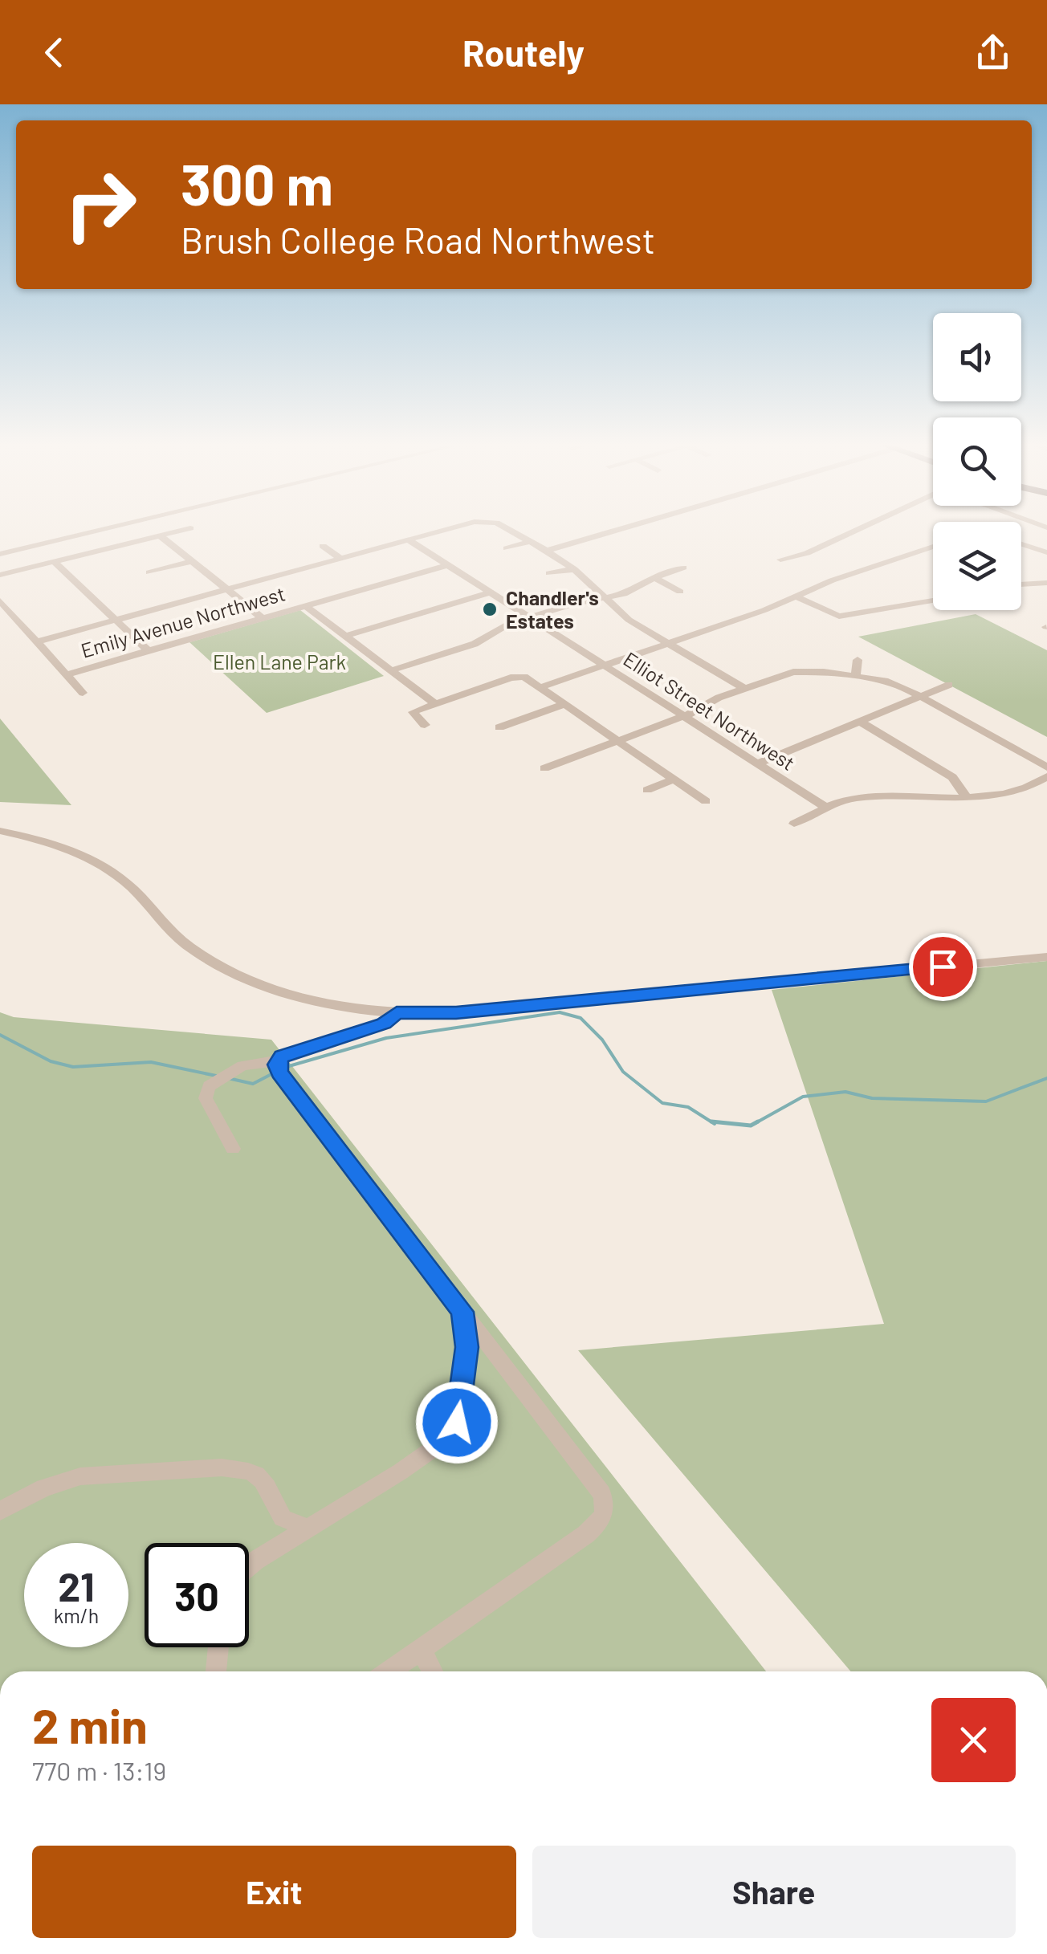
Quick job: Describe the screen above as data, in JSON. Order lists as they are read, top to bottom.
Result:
{
  "streets": {
    "street": ["Emily Avenue Northwest", "Elliot Street Northwest"]
  },
  "crossings": [
    ["Emily Avenue Northwest", "Elliot Street Northwest"]
  ],
  "parks": ["Ellen Lane Park"],
  "places": ["Chandler's Estates"],
  "page": {
    "header": "Routely",
    "turn": ["300 m", "Brush College Road Northwest"],
    "speed": "21 km/h",
    "limit": "30",
    "heading": ["2 min", "770 m · 13:19"],
    "buttons": ["Exit", "Share"]
  }
}
